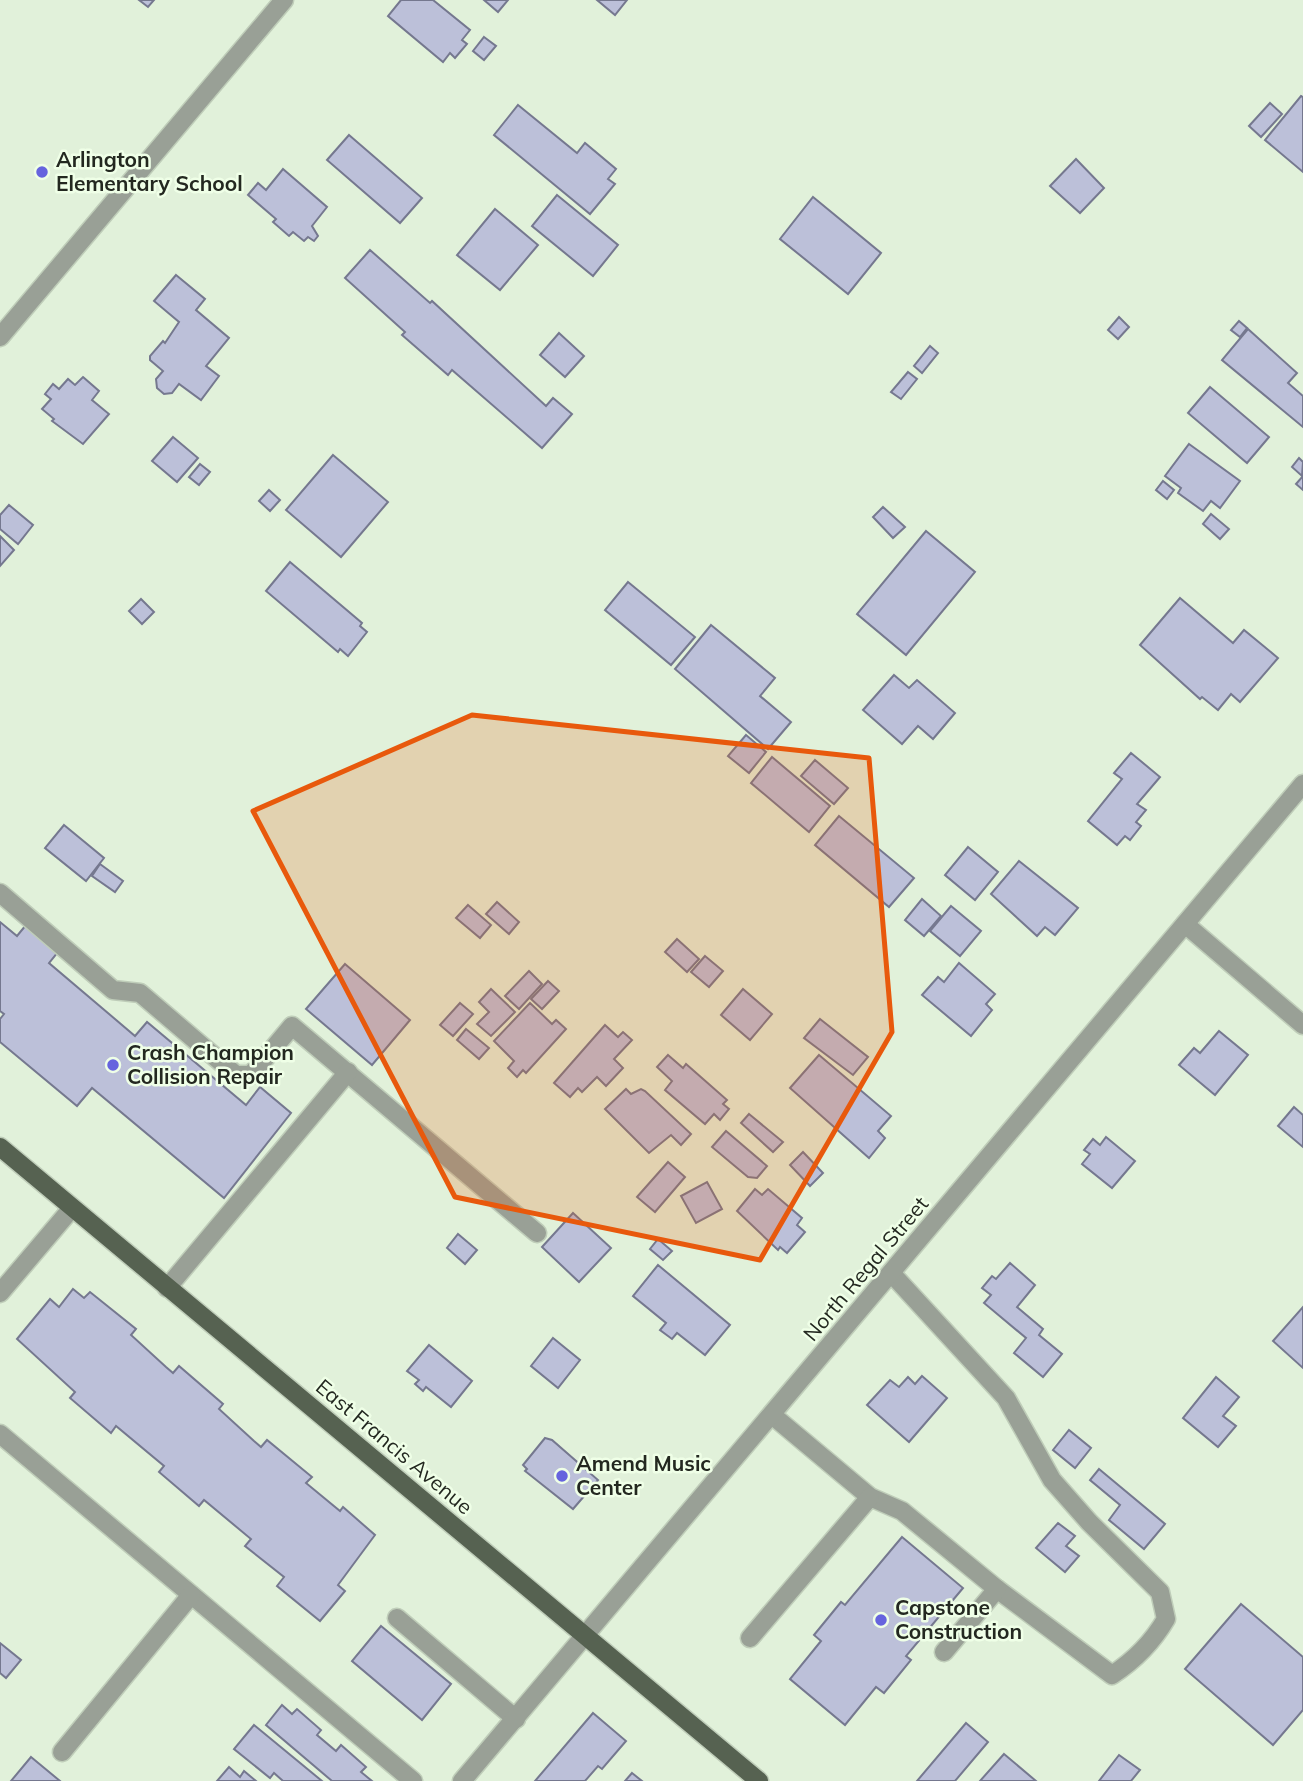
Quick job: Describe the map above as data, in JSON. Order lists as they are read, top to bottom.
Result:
{
  "streets": {
    "main road": ["East Francis Avenue"],
    "street": ["North Regal Street"]
  },
  "crossings": [
    ["North Regal Street", "East Francis Avenue"]
  ],
  "places": [
    "Arlington Elementary School",
    "Crash Champion Collision Repair",
    "Amend Music Center",
    "Capstone Construction"
  ]
}
